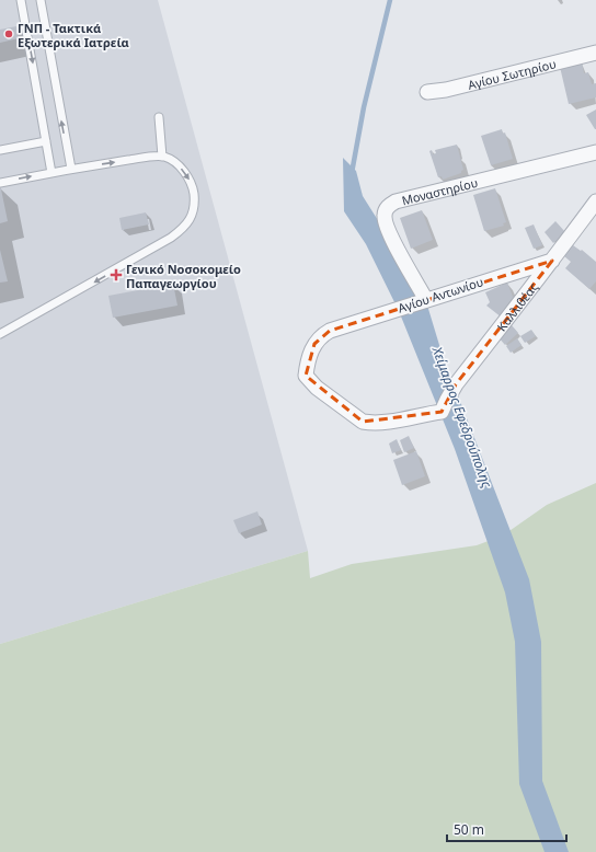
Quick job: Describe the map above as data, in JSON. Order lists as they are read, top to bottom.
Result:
{
  "streets": {
    "street": [
      "Αγίου Σωτηρίου",
      "Μοναστηρίου",
      "Αγίου Αντωνίου",
      "Καλλιθέας"
    ]
  },
  "crossings": [
    ["Μοναστηρίου", "Αγίου Αντωνίου"],
    ["Αγίου Αντωνίου", "Καλλιθέας"]
  ],
  "water": ["Χείμαρρος Εφεδρούπολης"],
  "places": {
    "other": ["ΓΝΠ - Τακτικά Εξωτερικά Ιατρεία"],
    "health": ["Γενικό Νοσοκομείο Παπαγεωργίου"]
  },
  "scale_bar": "50 m"
}
